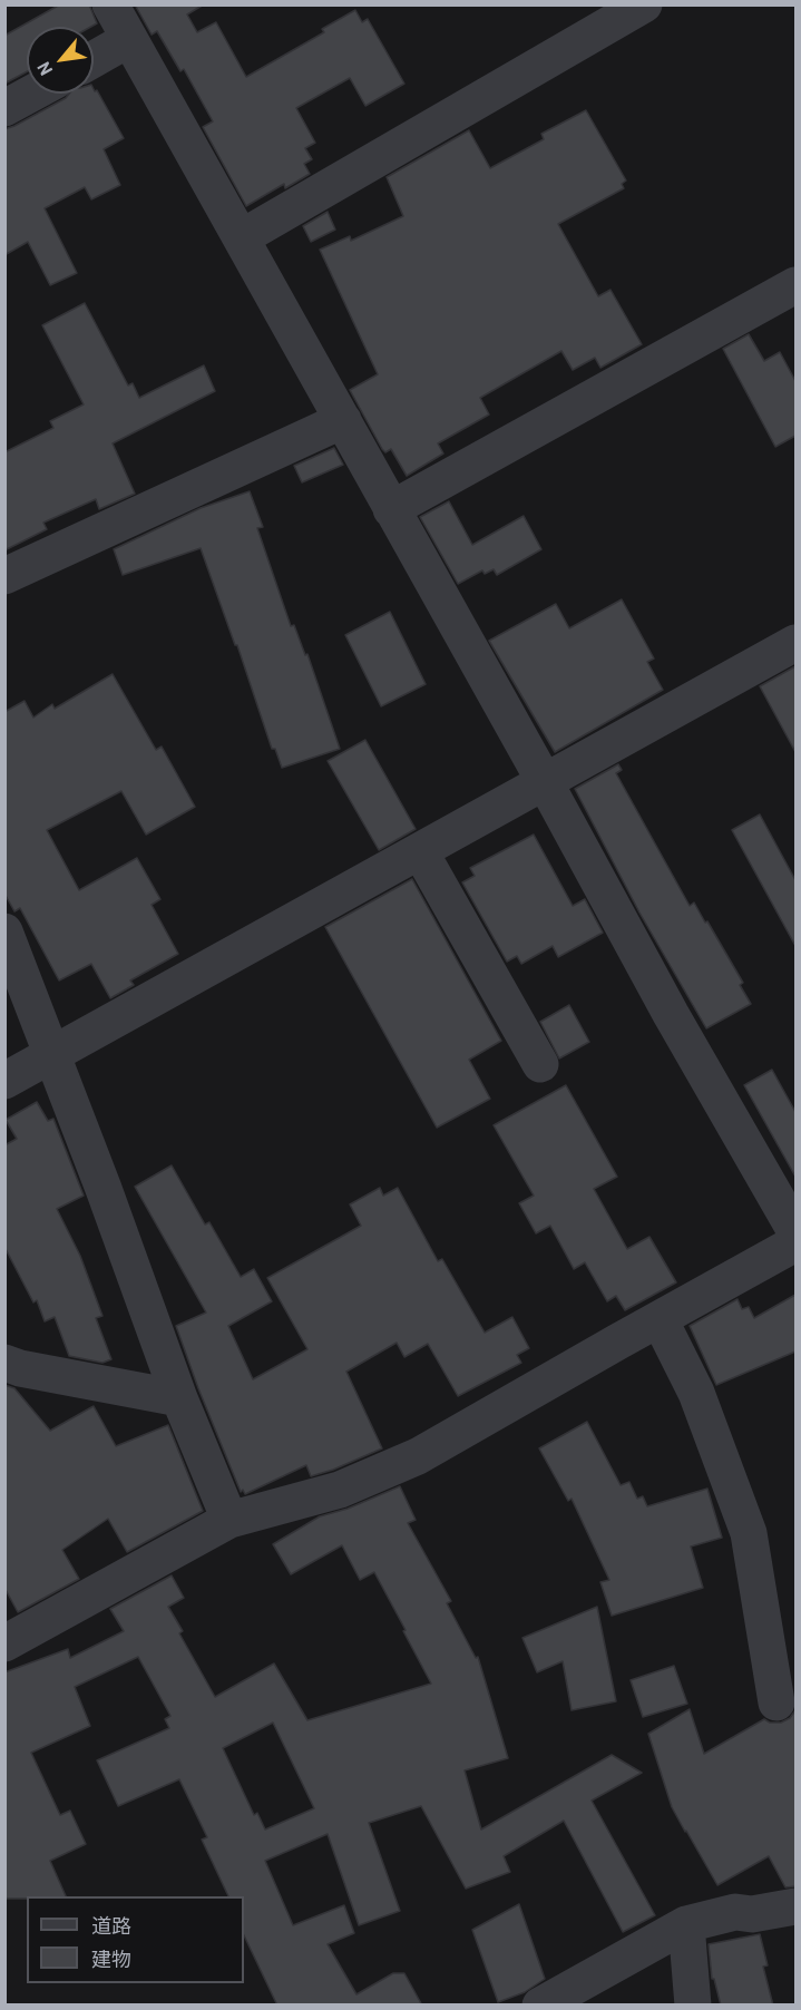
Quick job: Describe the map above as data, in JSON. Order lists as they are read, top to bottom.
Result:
{
  "legend": ["道路", "建物"],
  "north": "bottom left"
}
